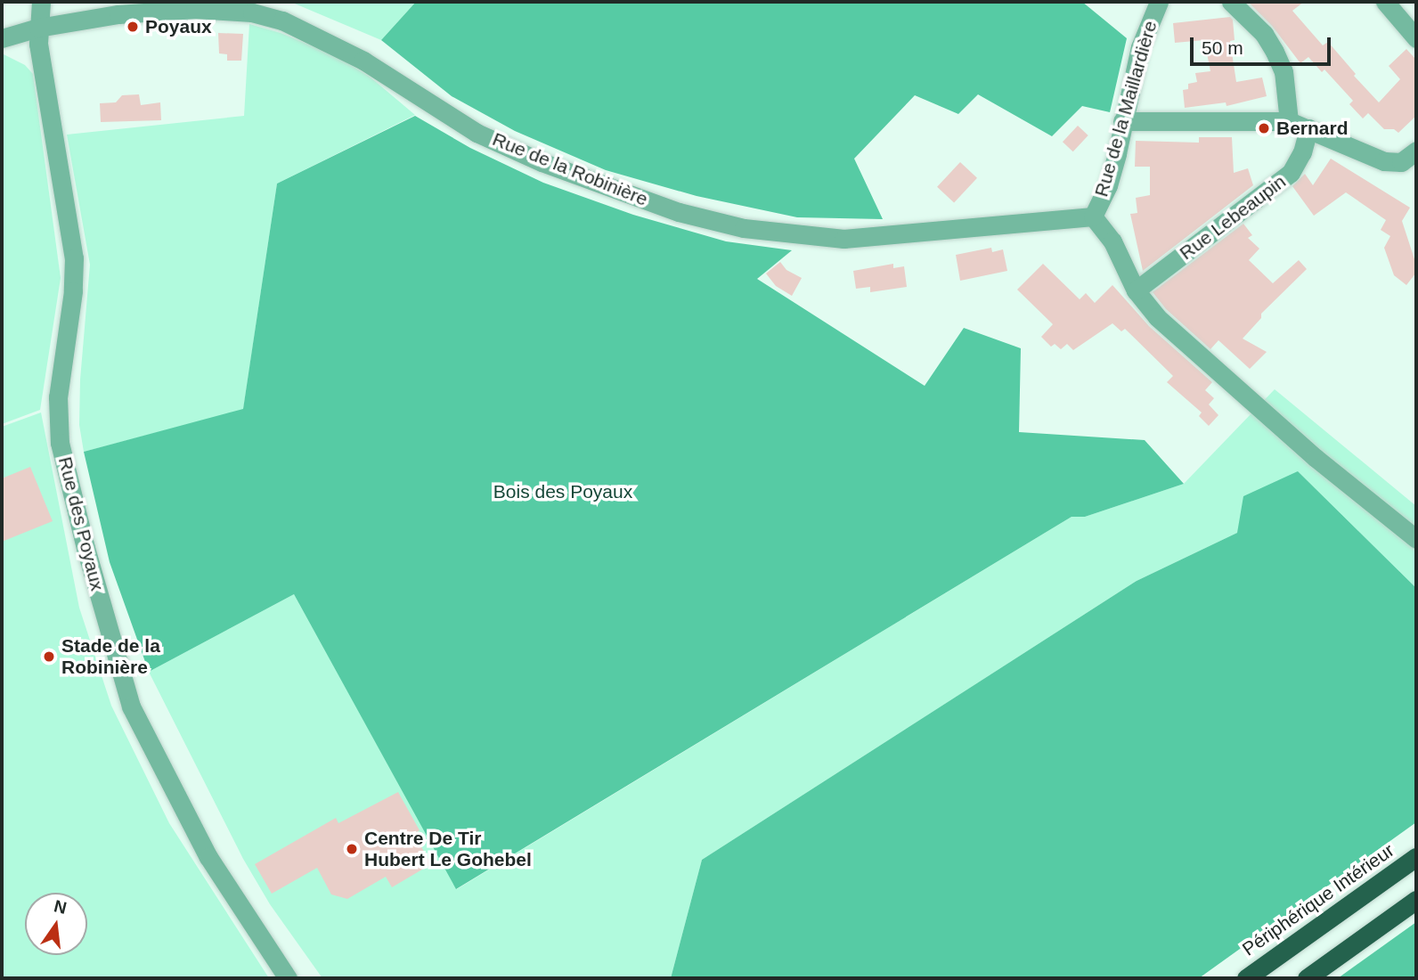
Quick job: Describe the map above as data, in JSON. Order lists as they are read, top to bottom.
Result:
{
  "streets": {
    "highway": ["Périphérique Intérieur"],
    "street": [
      "Rue de la Maillardière",
      "Rue de la Robinière",
      "Rue Lebeaupin",
      "Rue des Poyaux"
    ]
  },
  "crossings": [
    ["Rue de la Maillardière", "Rue de la Robinière"],
    ["Rue de la Robinière", "Rue des Poyaux"]
  ],
  "parks": ["Bois des Poyaux"],
  "places": [
    "Poyaux",
    "Bernard",
    "Stade de la Robinière",
    "Centre De Tir Hubert Le Gohebel"
  ],
  "scale_bar": "50 m",
  "north": "top"
}
